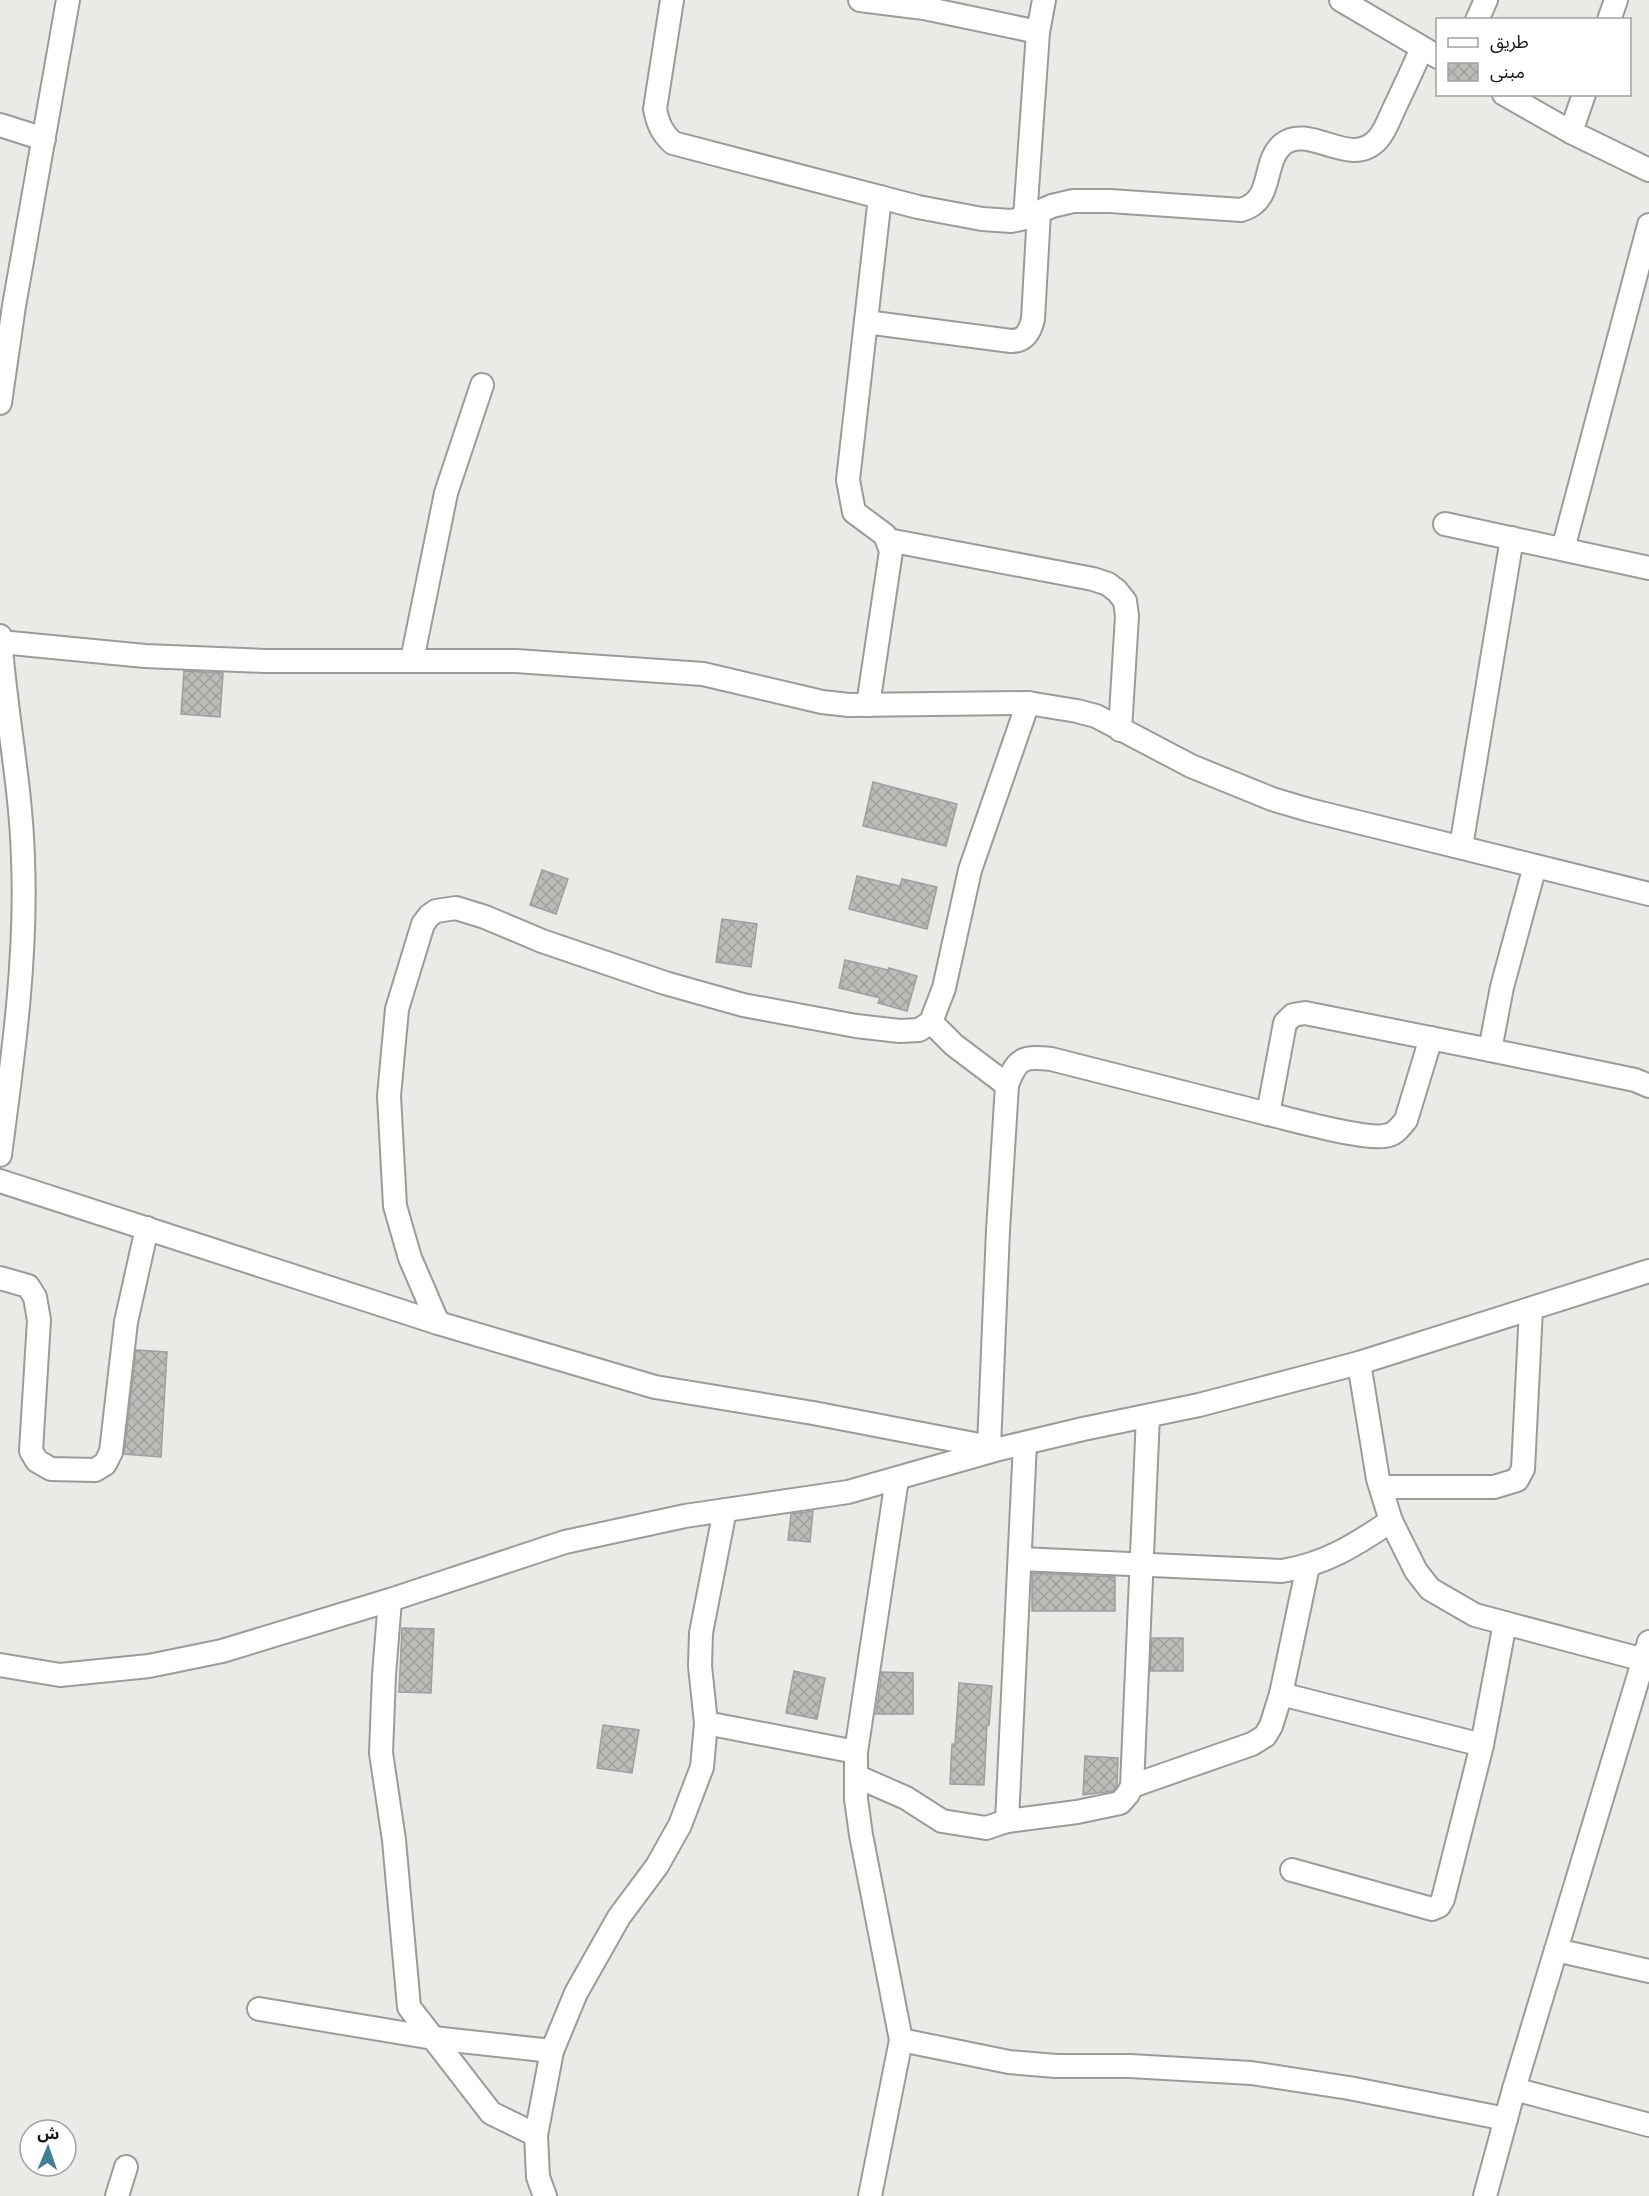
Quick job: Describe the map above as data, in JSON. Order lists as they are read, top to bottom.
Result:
{
  "legend": ["طريق", "مبنى"],
  "north": "top"
}
